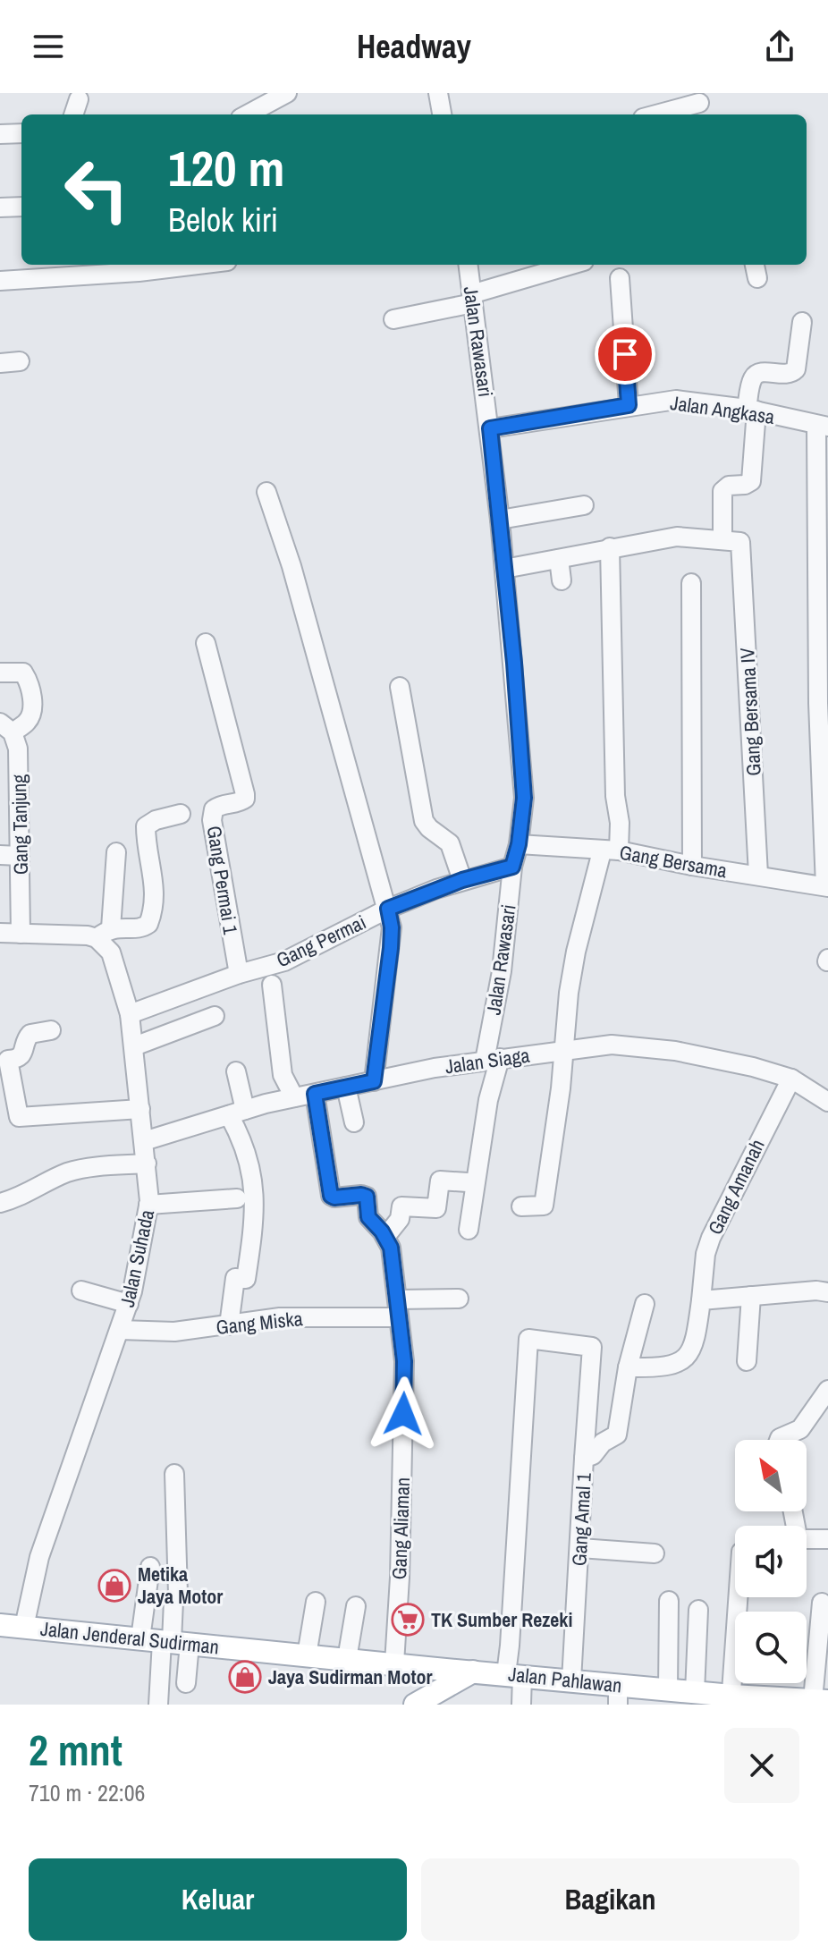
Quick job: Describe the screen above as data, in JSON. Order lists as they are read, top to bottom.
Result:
{
  "streets": {
    "main road": ["Jalan Jenderal Sudirman", "Jalan Pahlawan"],
    "street": [
      "Jalan Rawasari",
      "Jalan Angkasa",
      "Gang Bersama IV",
      "Gang Tanjung",
      "Gang Bersama",
      "Gang Permai 1",
      "Gang Permai",
      "Jalan Siaga",
      "Gang Amanah",
      "Jalan Suhada",
      "Gang Miska",
      "Gang Amal 1",
      "Gang Aliaman"
    ]
  },
  "crossings": [
    ["Jalan Rawasari", "Jalan Angkasa"],
    ["Jalan Rawasari", "Gang Bersama"],
    ["Jalan Rawasari", "Gang Permai"],
    ["Jalan Rawasari", "Jalan Siaga"],
    ["Gang Bersama IV", "Gang Bersama"],
    ["Gang Permai 1", "Gang Permai"],
    ["Gang Permai", "Jalan Suhada"],
    ["Jalan Siaga", "Gang Amanah"],
    ["Jalan Siaga", "Jalan Suhada"],
    ["Jalan Siaga", "Gang Aliaman"],
    ["Jalan Suhada", "Gang Miska"],
    ["Jalan Suhada", "Jalan Jenderal Sudirman"],
    ["Gang Miska", "Gang Aliaman"],
    ["Gang Amal 1", "Jalan Pahlawan"],
    ["Gang Aliaman", "Jalan Jenderal Sudirman"],
    ["Jalan Jenderal Sudirman", "Jalan Pahlawan"]
  ],
  "places": {
    "shop": ["Metika Jaya Motor", "Jaya Sudirman Motor"],
    "supermarket": ["TK Sumber Rezeki"]
  },
  "north": "top left",
  "page": {
    "header": "Headway",
    "turn": ["120 m", "Belok kiri"],
    "heading": ["2 mnt", "710 m · 22:06"],
    "buttons": ["Keluar", "Bagikan"]
  }
}
